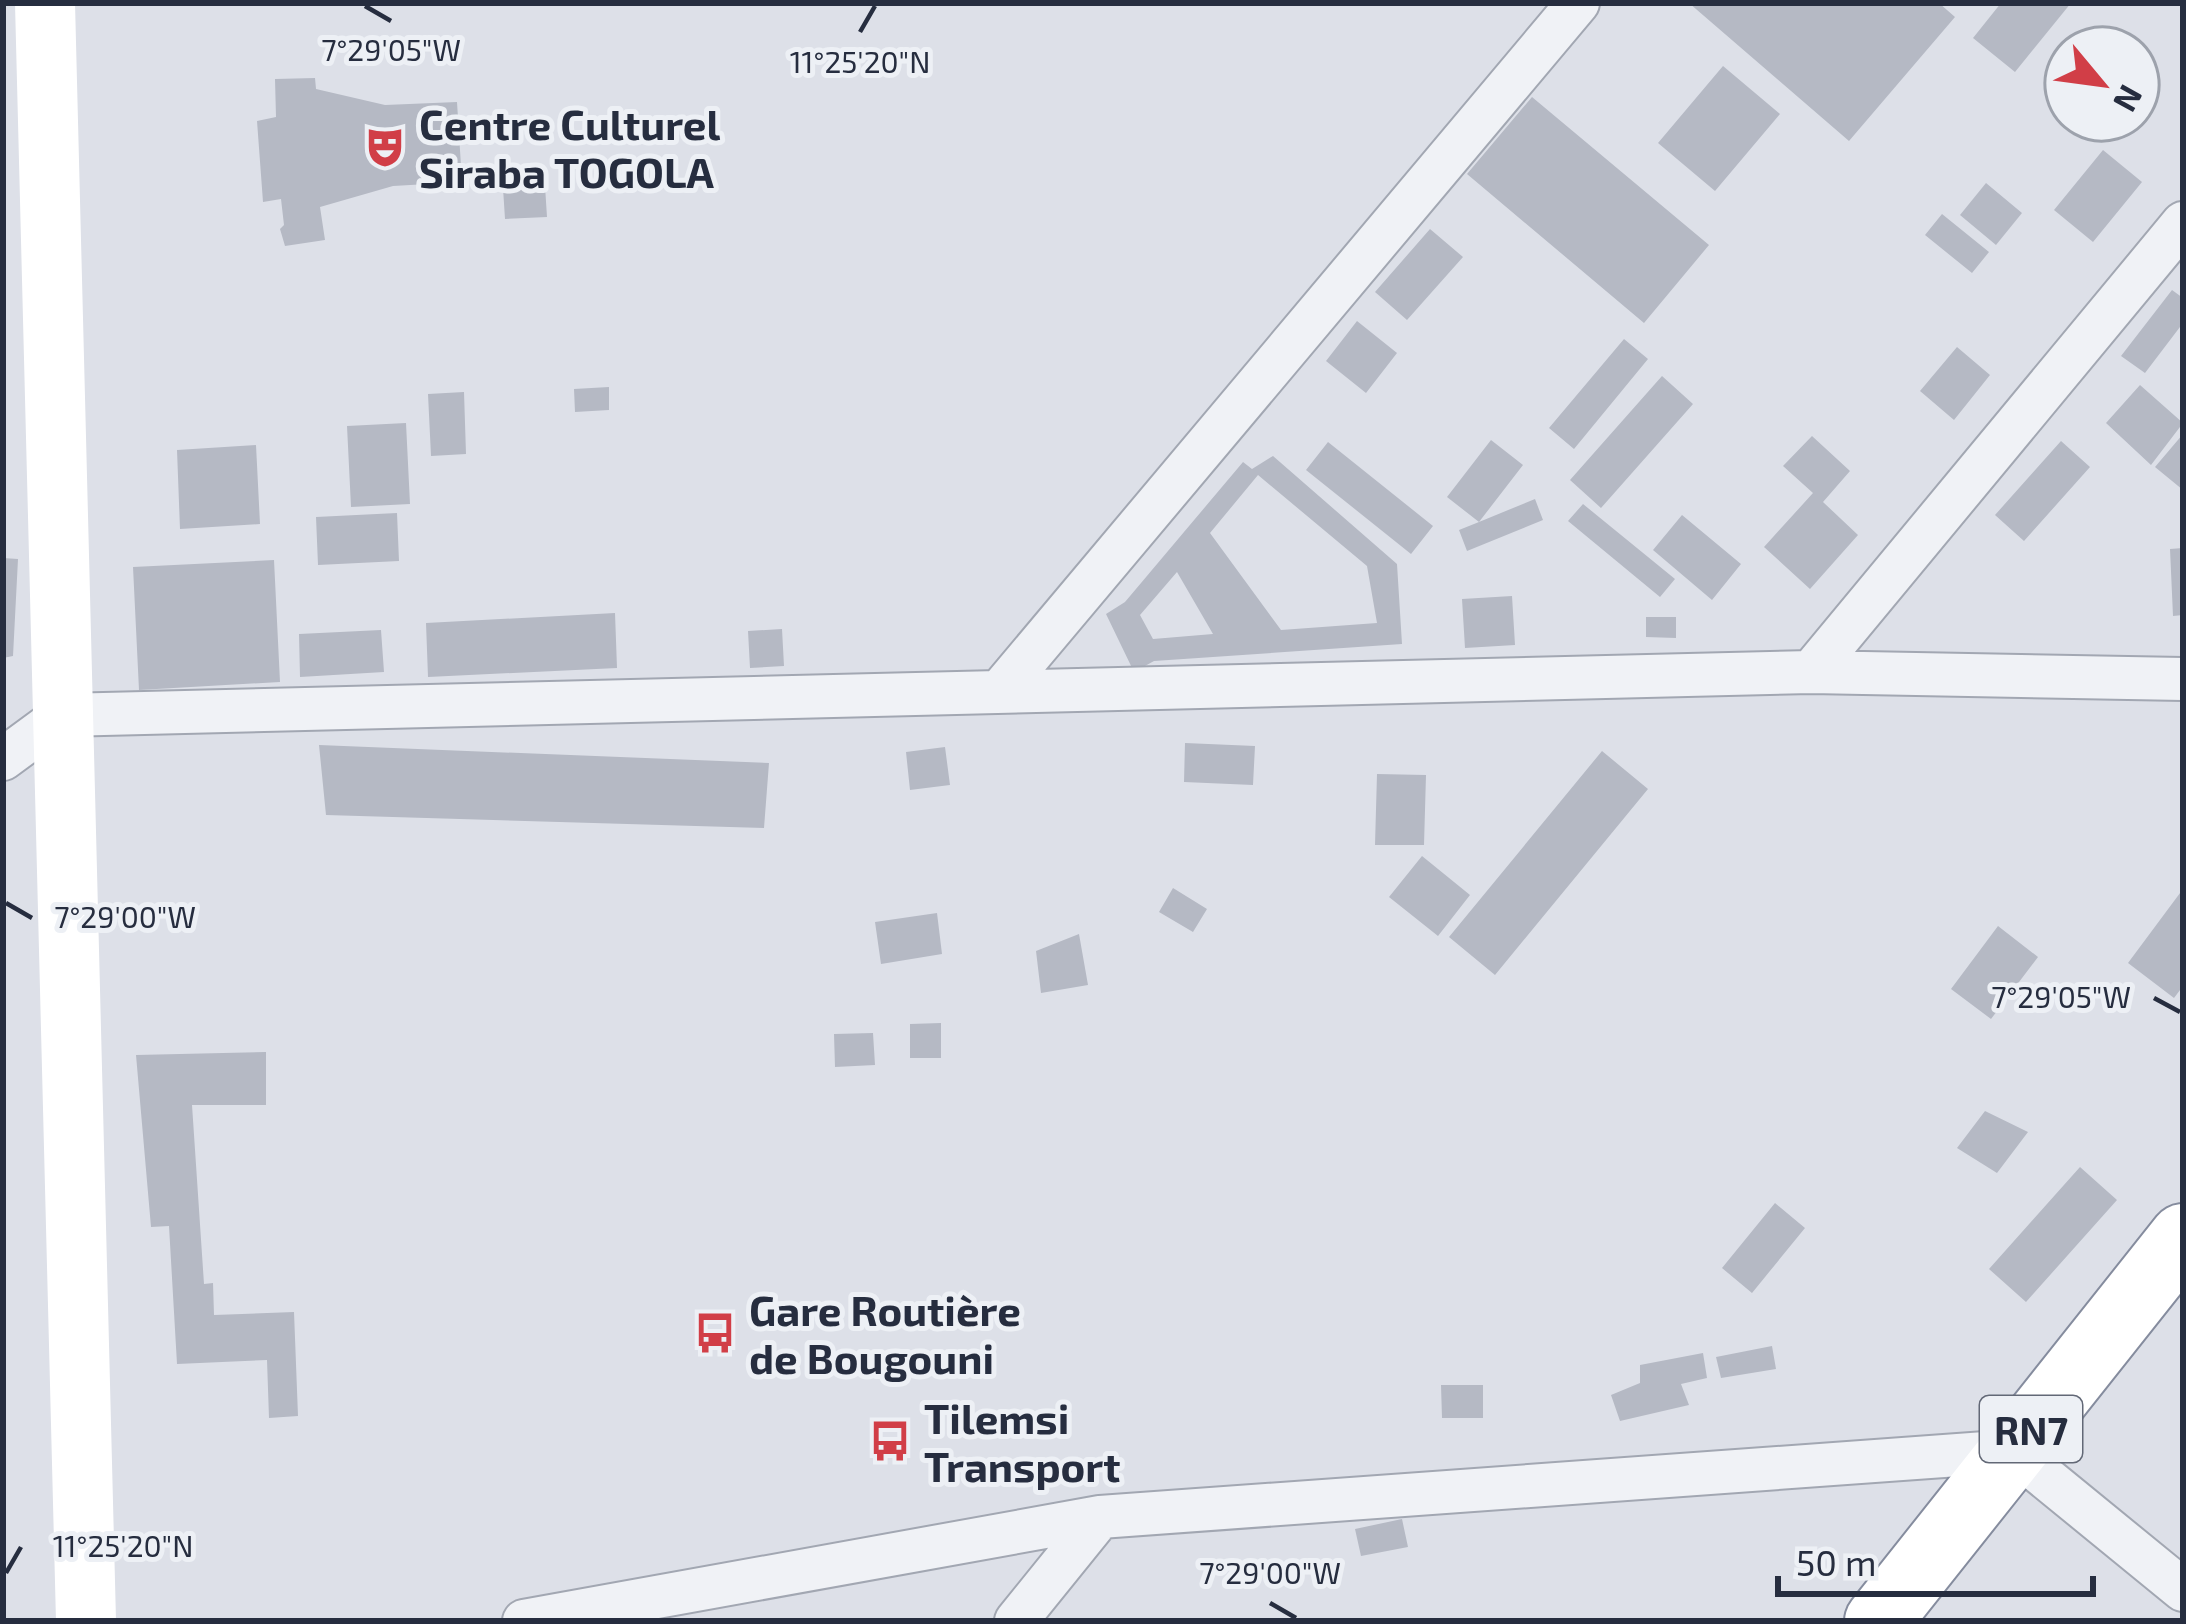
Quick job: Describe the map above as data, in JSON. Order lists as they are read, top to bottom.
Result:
{
  "streets": {
    "highway": ["RN7"]
  },
  "places": {
    "theatre": ["Centre Culturel Siraba TOGOLA"],
    "bus stop": ["Gare Routière de Bougouni", "Tilemsi Transport"]
  },
  "scale_bar": "50 m",
  "north": "bottom right",
  "coordinates": ["7°29'05\"W", "11°25'20\"N", "7°29'00\"W"]
}
